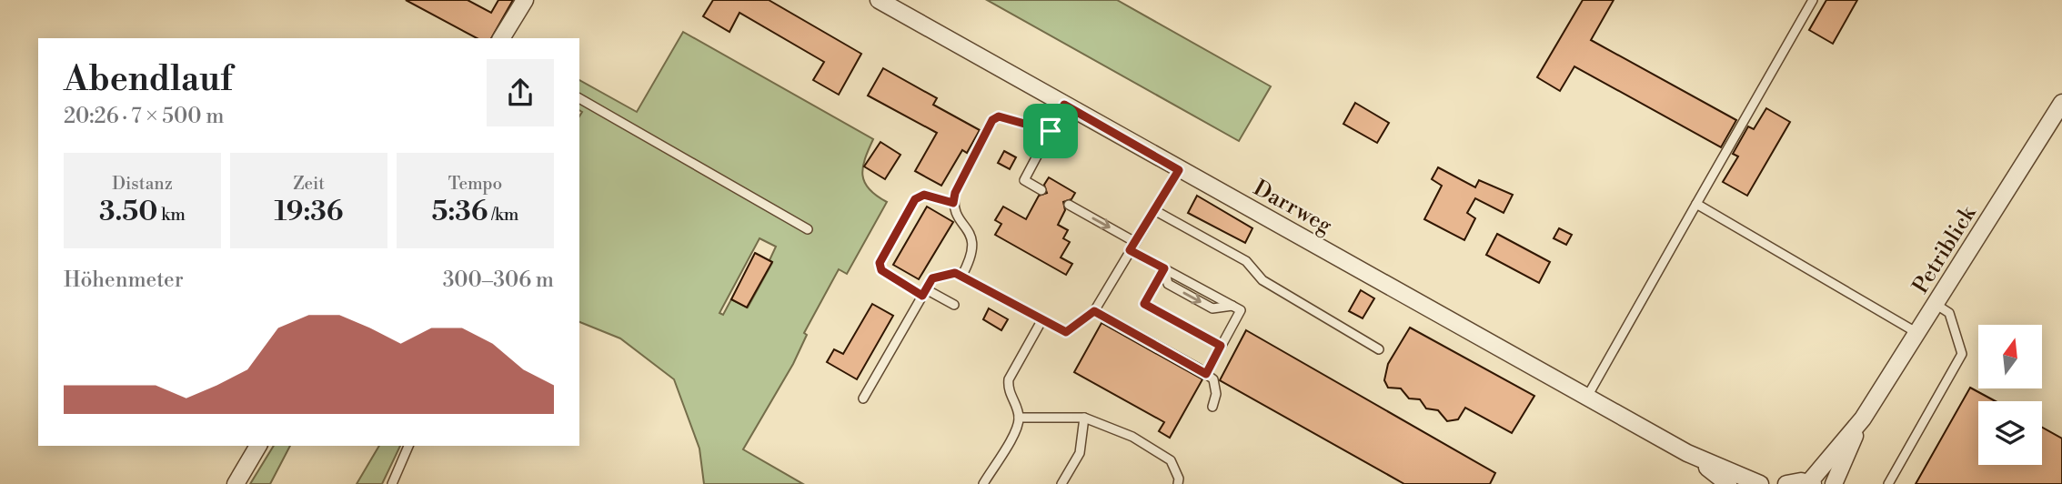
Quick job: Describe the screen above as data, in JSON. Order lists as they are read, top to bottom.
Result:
{
  "streets": {
    "street": ["Darrweg", "Petriblick"]
  },
  "north": "top",
  "page": {
    "heading": ["Abendlauf", "20:26 · 7 × 500 m"],
    "stats": [
      ["Distanz", "3.50 km"],
      ["Zeit", "19:36"],
      ["Tempo", "5:36 /km"]
    ],
    "chart": ["Höhenmeter", "300–306 m"]
  }
}
